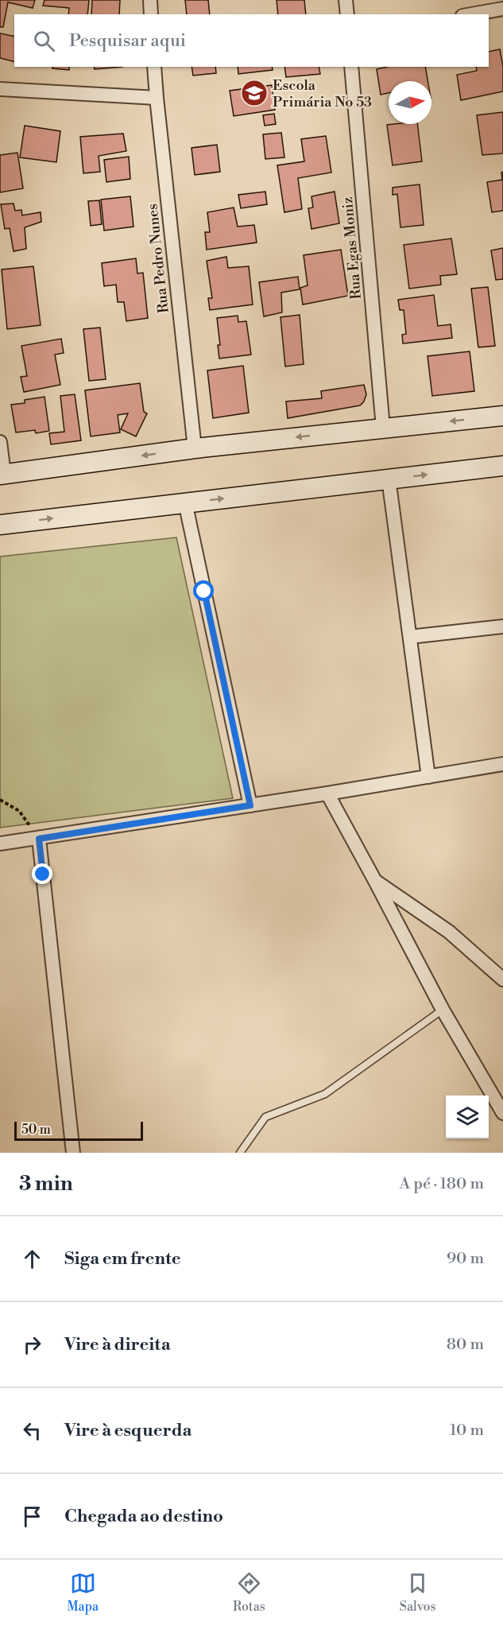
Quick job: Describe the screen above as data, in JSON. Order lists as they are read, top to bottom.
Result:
{
  "streets": {
    "street": ["Rua Egas Moniz", "Rua Pedro Nunes"]
  },
  "places": {
    "school or university": ["Escola Primária No 53"]
  },
  "scale_bar": "50 m",
  "north": "right",
  "page": {
    "search": "Pesquisar aqui",
    "scale": "50 m",
    "heading": ["3 min", "A pé · 180 m"],
    "list": [
      ["Siga em frente", "90 m"],
      ["Vire à direita", "80 m"],
      ["Vire à esquerda", "10 m"],
      "Chegada ao destino"
    ],
    "nav": ["Mapa", "Rotas", "Salvos"]
  }
}
